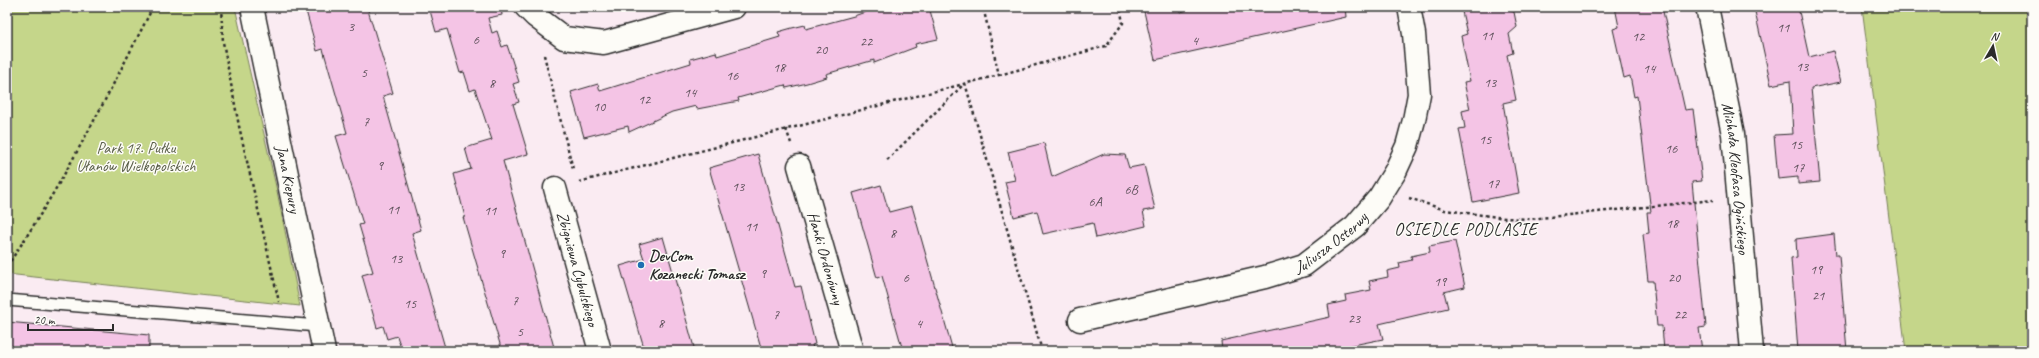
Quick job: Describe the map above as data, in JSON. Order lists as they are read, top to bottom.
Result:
{
  "streets": {
    "street": [
      "Michała Kleofasa Ogińskiego",
      "Jana Kiepury",
      "Juliusza Osterwy",
      "Hanki Ordonówny",
      "Zbigniewa Cybulskiego"
    ]
  },
  "districts": ["OSIEDLE PODLASIE"],
  "parks": ["Park 17. Pułku Ułanów Wielkopolskich"],
  "places": ["DevCom Kozanecki Tomasz"],
  "house_numbers": [
    "3",
    "11",
    "11",
    "12",
    "6",
    "4",
    "22",
    "20",
    "13",
    "18",
    "14",
    "5",
    "16",
    "13",
    "8",
    "14",
    "12",
    "10",
    "7",
    "15",
    "15",
    "16",
    "9",
    "17",
    "17",
    "13",
    "6B",
    "6A",
    "11",
    "11",
    "18",
    "11",
    "8",
    "9",
    "13",
    "19",
    "9",
    "6",
    "20",
    "19",
    "21",
    "7",
    "15",
    "7",
    "22",
    "23",
    "8",
    "4",
    "5"
  ],
  "scale_bar": "20 m",
  "north": "top"
}
